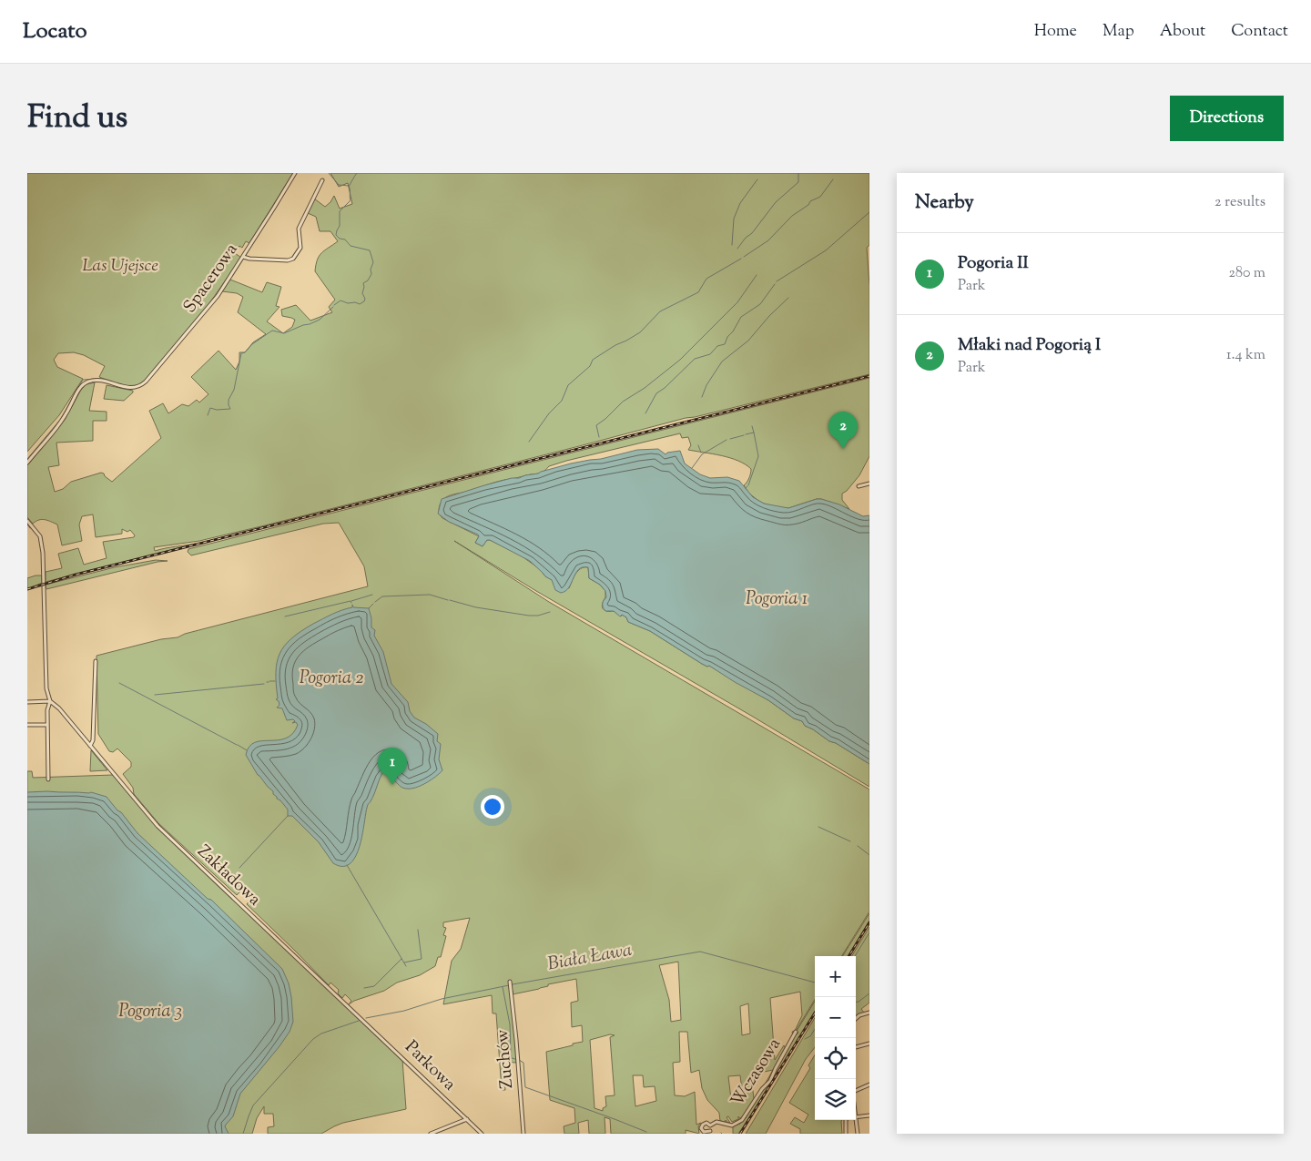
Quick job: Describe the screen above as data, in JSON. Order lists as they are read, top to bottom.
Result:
{
  "streets": {
    "street": [
      "Spacerowa",
      "Zakładowa",
      "Zuchów",
      "Parkowa",
      "Wczasowa"
    ]
  },
  "crossings": [
    ["Zakładowa", "Parkowa"]
  ],
  "water": [
    "Pogoria 1",
    "Pogoria 2",
    "Biała Ława",
    "Pogoria 3"
  ],
  "parks": ["Las Ujejsce"],
  "page": {
    "header": "Locato",
    "nav": [
      "Home",
      "Map",
      "About",
      "Contact"
    ],
    "title": "Find us",
    "buttons": "Directions",
    "heading": ["Nearby", "2 results"],
    "list": [
      {
        "mark": "1",
        "name": "Pogoria II",
        "note": "Park",
        "value": "280 m"
      },
      {
        "mark": "2",
        "name": "Młaki nad Pogorią I",
        "note": "Park",
        "value": "1.4 km"
      }
    ],
    "pins": ["2", "1"],
    "map_buttons": ["+", "−"]
  }
}
